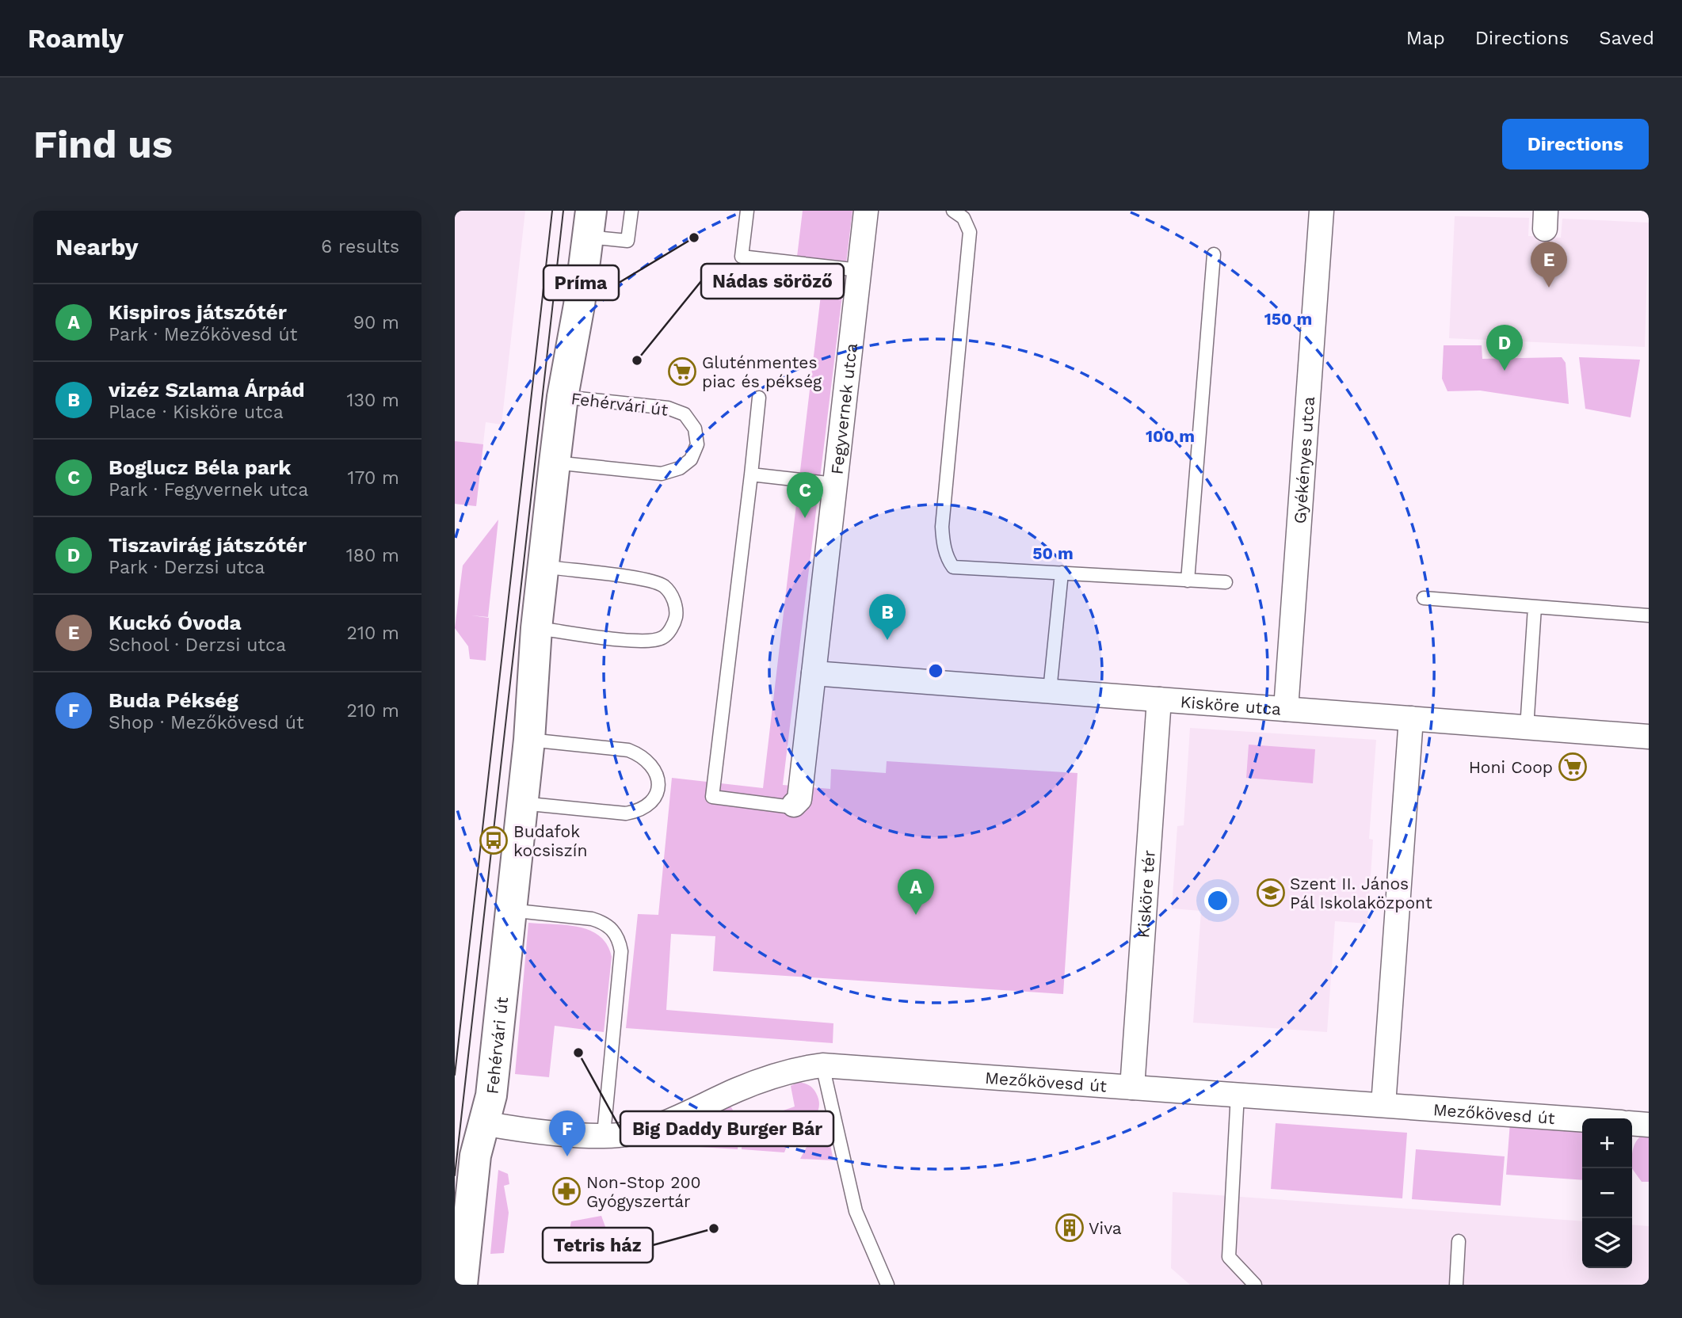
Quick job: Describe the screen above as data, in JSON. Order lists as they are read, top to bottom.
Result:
{
  "streets": {
    "street": [
      "Fehérvári út",
      "Fegyvernek utca",
      "Gyékényes utca",
      "Kisköre utca",
      "Kisköre tér",
      "Mezőkövesd út"
    ]
  },
  "crossings": [
    ["Fehérvári út", "Mezőkövesd út"],
    ["Fegyvernek utca", "Kisköre utca"],
    ["Gyékényes utca", "Kisköre utca"],
    ["Kisköre utca", "Kisköre tér"],
    ["Kisköre tér", "Mezőkövesd út"]
  ],
  "places": {
    "other": [
      "Príma",
      "Nádas söröző",
      "Big Daddy Burger Bár",
      "Tetris ház"
    ],
    "supermarket": ["Gluténmentes piac és pékség", "Honi Coop"],
    "bus stop": ["Budafok kocsiszín"],
    "school or university": ["Szent II. János Pál Iskolaközpont"],
    "pharmacy": ["Non-Stop 200 Gyógyszertár"],
    "building": ["Viva"]
  },
  "page": {
    "header": "Roamly",
    "nav": ["Map", "Directions", "Saved"],
    "buttons": "Directions",
    "title": "Find us",
    "heading": ["Nearby", "6 results"],
    "pins": [
      "E",
      "D",
      "C",
      "B",
      "A",
      "F"
    ],
    "list": [
      {
        "mark": "A",
        "name": "Kispiros játszótér",
        "note": "Park · Mezőkövesd út",
        "value": "90 m"
      },
      {
        "mark": "B",
        "name": "vizéz Szlama Árpád",
        "note": "Place · Kisköre utca",
        "value": "130 m"
      },
      {
        "mark": "C",
        "name": "Boglucz Béla park",
        "note": "Park · Fegyvernek utca",
        "value": "170 m"
      },
      {
        "mark": "D",
        "name": "Tiszavirág játszótér",
        "note": "Park · Derzsi utca",
        "value": "180 m"
      },
      {
        "mark": "E",
        "name": "Kuckó Óvoda",
        "note": "School · Derzsi utca",
        "value": "210 m"
      },
      {
        "mark": "F",
        "name": "Buda Pékség",
        "note": "Shop · Mezőkövesd út",
        "value": "210 m"
      }
    ],
    "map_buttons": ["+", "−"]
  },
  "rings": ["150 m", "100 m", "50 m"]
}
